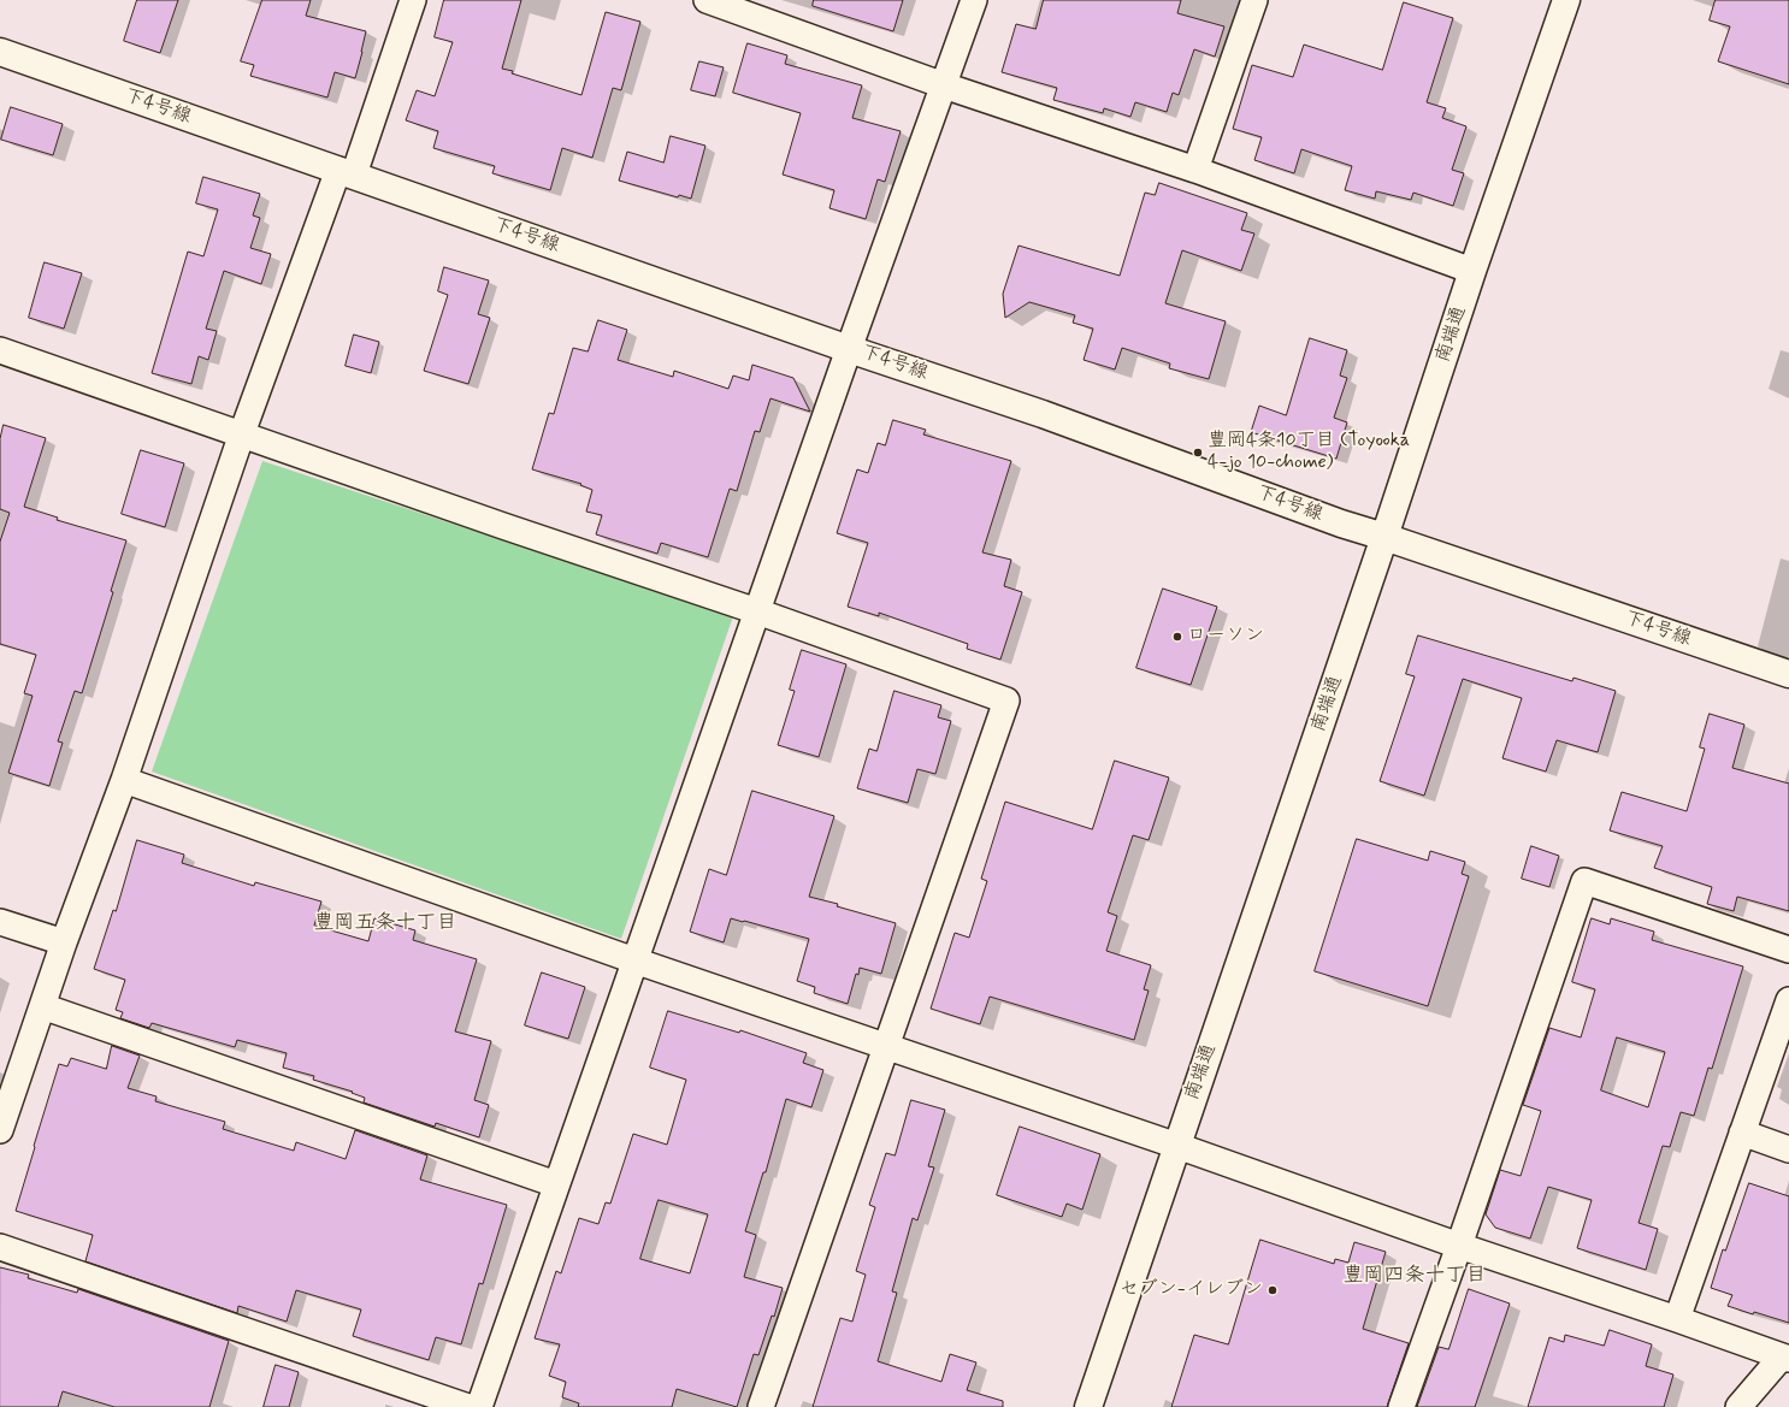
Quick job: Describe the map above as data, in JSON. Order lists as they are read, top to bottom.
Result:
{
  "streets": {
    "street": ["下4号線", "南端通"]
  },
  "crossings": [
    ["下4号線", "南端通"]
  ],
  "districts": ["豊岡五条十丁目", "豊岡四条十丁目"],
  "places": ["豊岡4条10丁目 (Toyooka 4-jo 10-chome)", "ローソン", "セブン-イレブン"]
}
